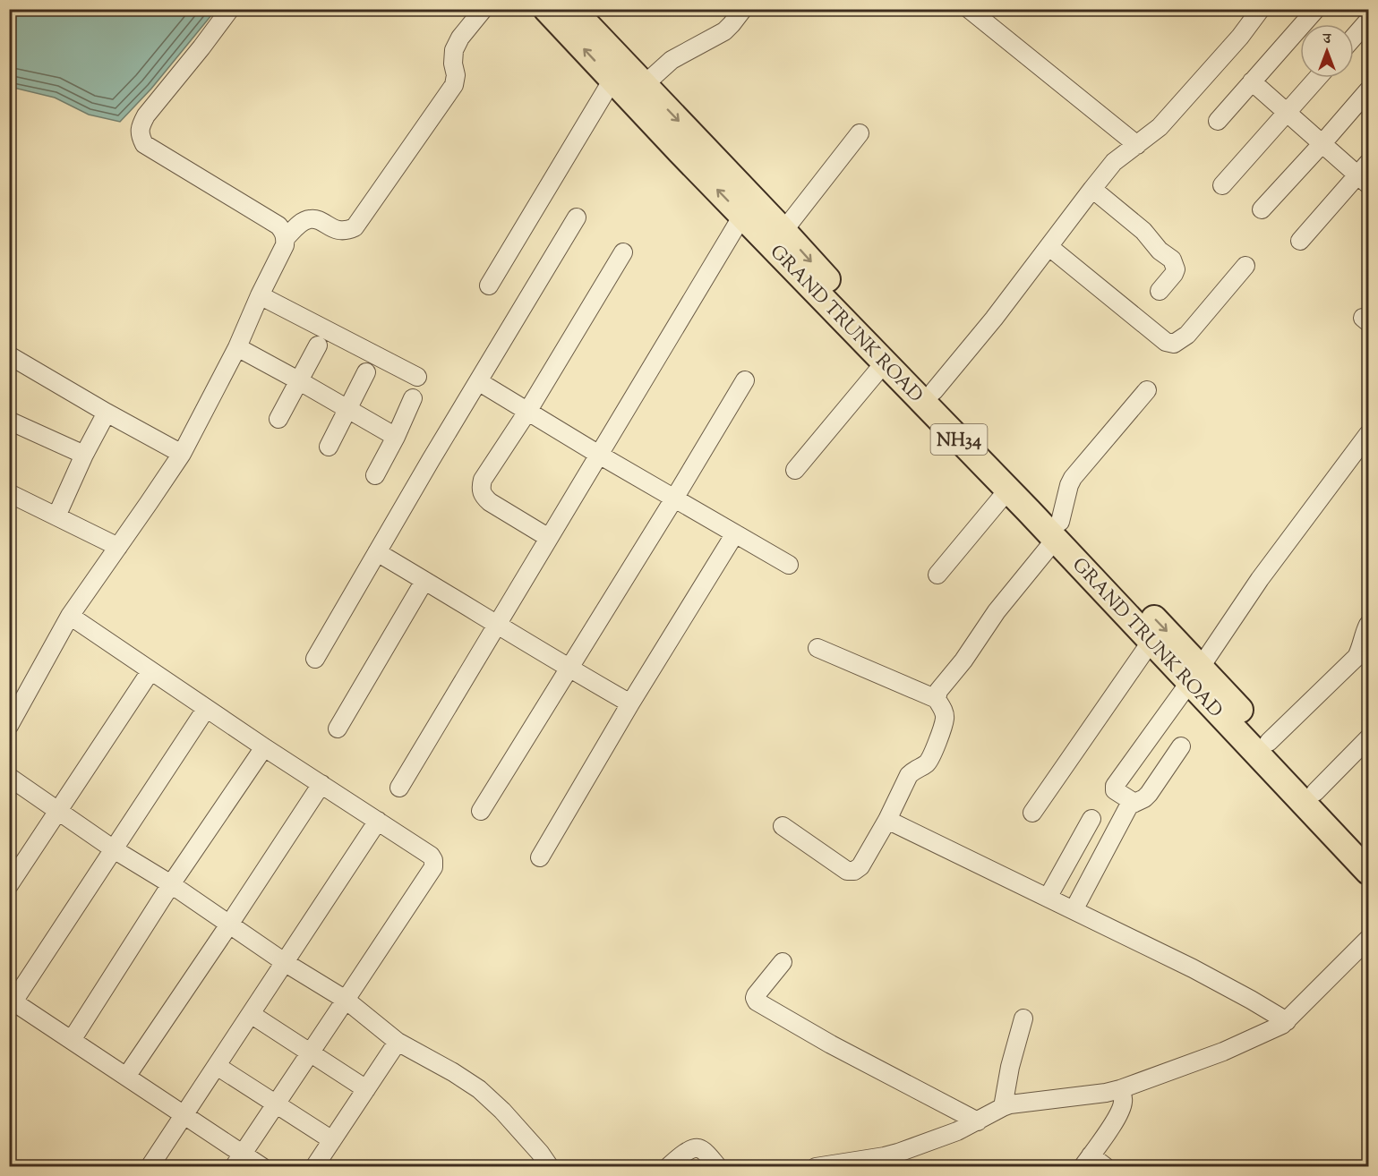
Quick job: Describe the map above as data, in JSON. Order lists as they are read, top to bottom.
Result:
{
  "streets": {
    "highway": ["GRAND TRUNK ROAD", "NH34"]
  },
  "north": "top"
}
